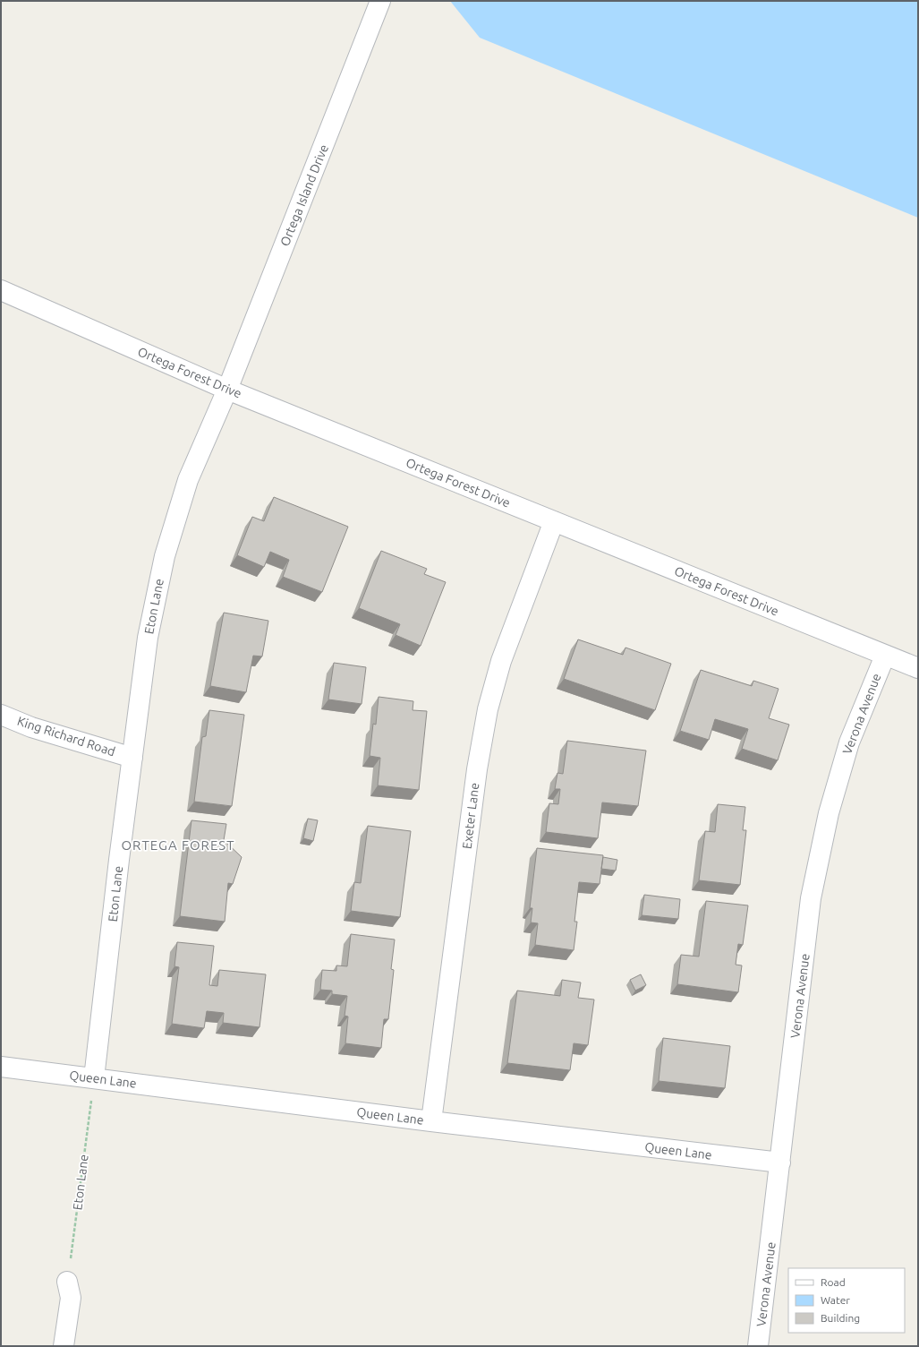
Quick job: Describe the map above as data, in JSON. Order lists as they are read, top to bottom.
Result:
{
  "streets": {
    "street": [
      "Ortega Island Drive",
      "Ortega Forest Drive",
      "Eton Lane",
      "Verona Avenue",
      "King Richard Road",
      "Exeter Lane",
      "Queen Lane"
    ]
  },
  "crossings": [
    ["Ortega Island Drive", "Ortega Forest Drive"],
    ["Ortega Island Drive", "Eton Lane"],
    ["Ortega Forest Drive", "Eton Lane"],
    ["Ortega Forest Drive", "Verona Avenue"],
    ["Ortega Forest Drive", "Exeter Lane"],
    ["Eton Lane", "King Richard Road"],
    ["Eton Lane", "Queen Lane"],
    ["Verona Avenue", "Queen Lane"],
    ["Exeter Lane", "Queen Lane"]
  ],
  "districts": ["ORTEGA FOREST"],
  "legend": ["Road", "Water", "Building"]
}
